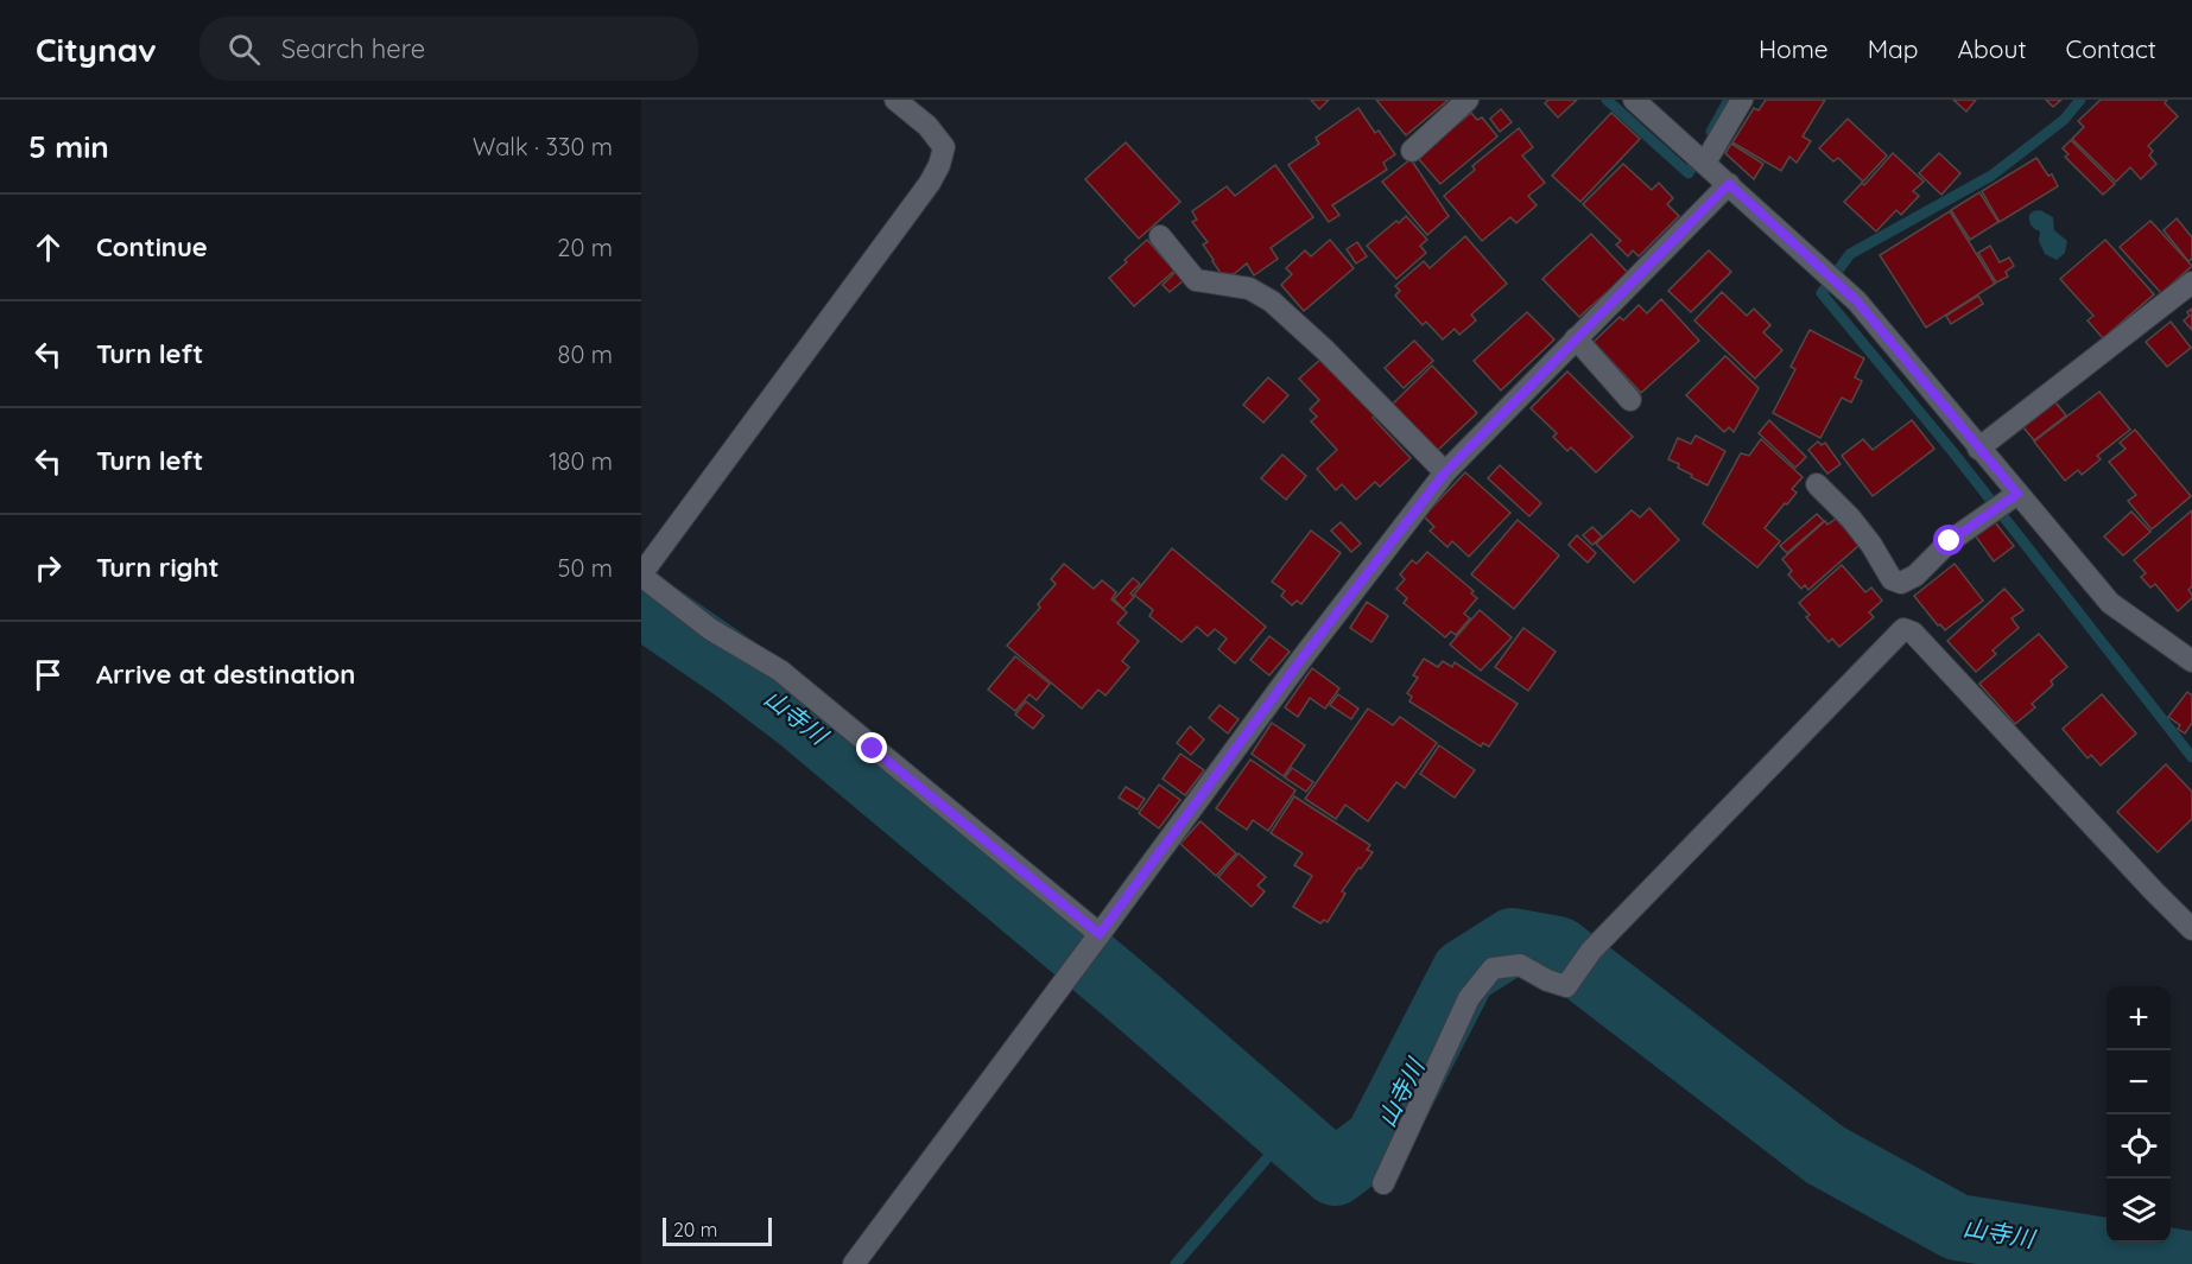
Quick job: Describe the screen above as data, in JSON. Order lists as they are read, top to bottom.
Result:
{
  "water": ["山寺川"],
  "scale_bar": "20 m",
  "page": {
    "header": "Citynav",
    "search": "Search here",
    "nav": [
      "Home",
      "Map",
      "About",
      "Contact"
    ],
    "heading": ["5 min", "Walk · 330 m"],
    "list": [
      ["Continue", "20 m"],
      ["Turn left", "80 m"],
      ["Turn left", "180 m"],
      ["Turn right", "50 m"],
      "Arrive at destination"
    ],
    "map_buttons": ["+", "−"],
    "scale": "20 m"
  }
}
